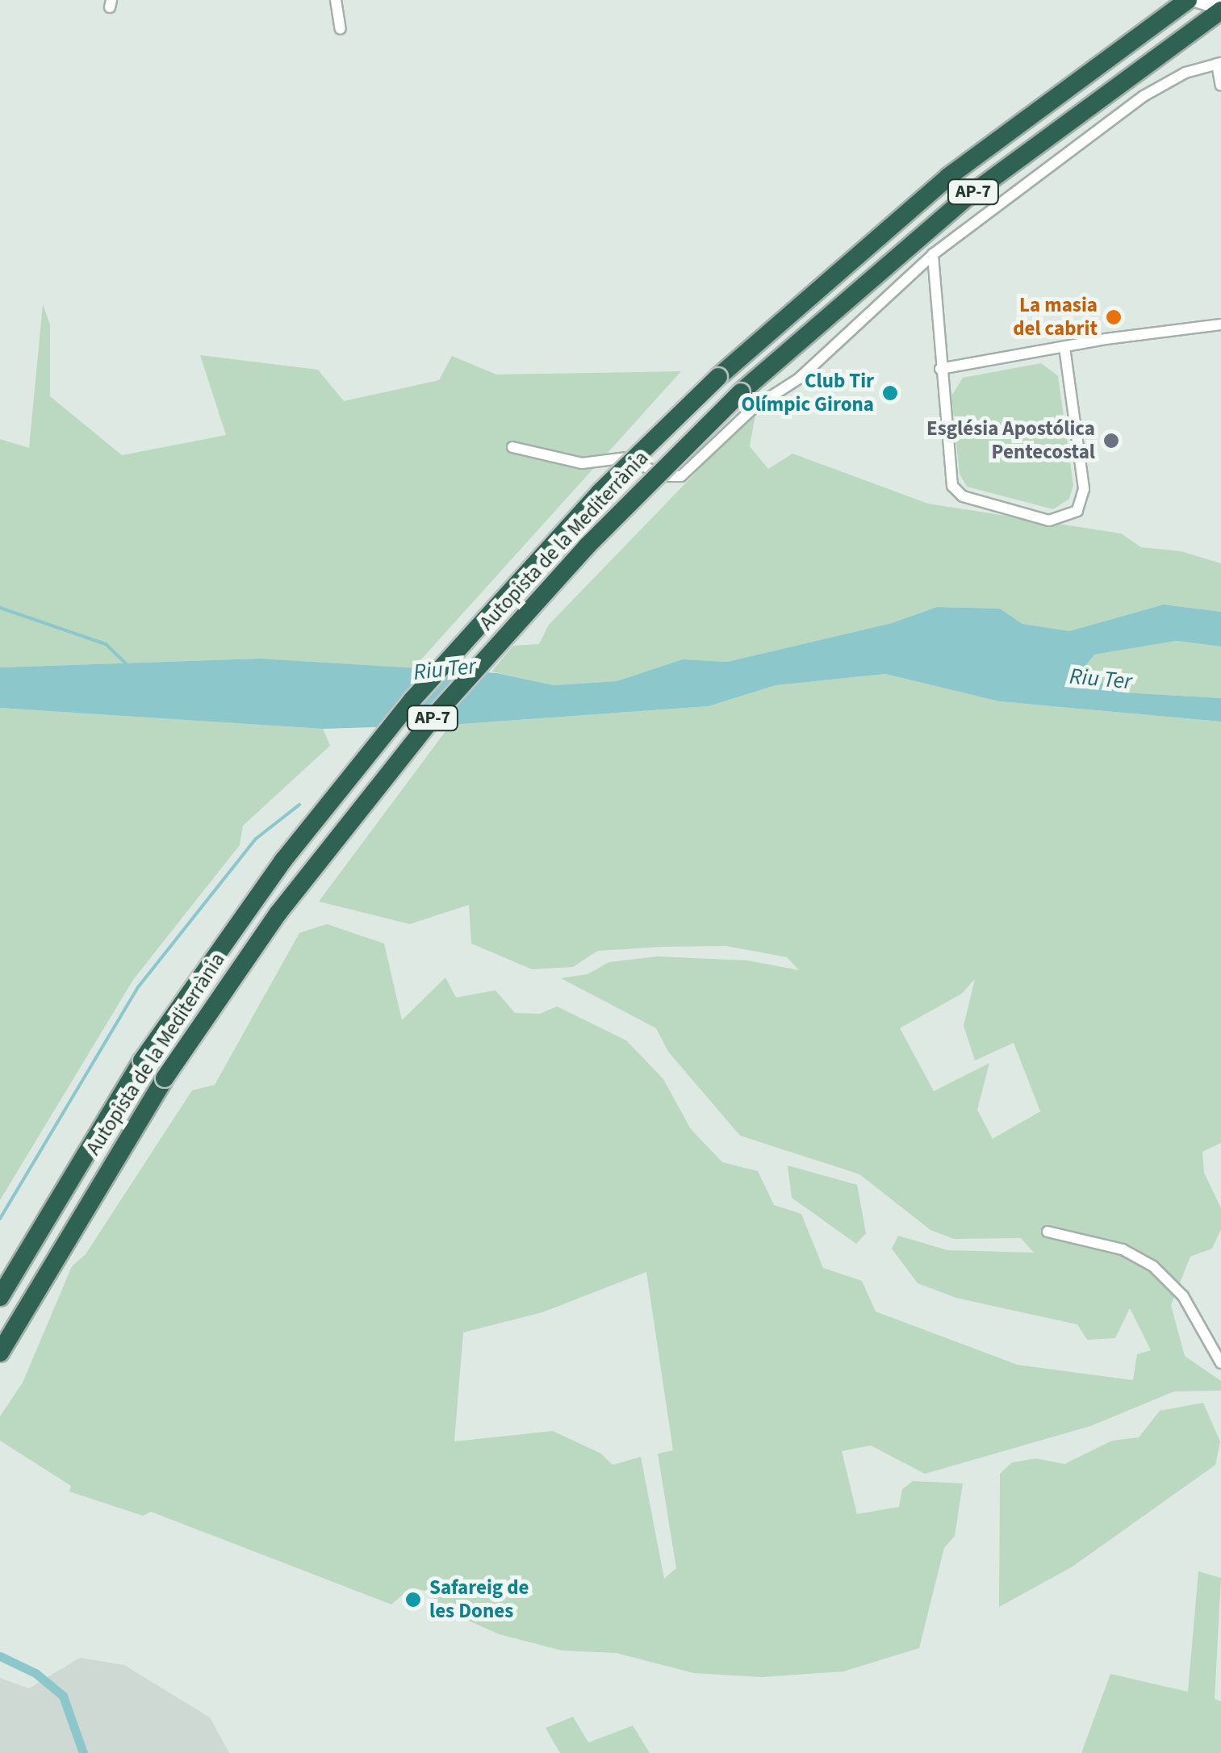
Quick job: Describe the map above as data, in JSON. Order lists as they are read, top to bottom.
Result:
{
  "streets": {
    "highway": ["AP-7", "Autopista de la Mediterrània"]
  },
  "water": ["Riu Ter"],
  "places": [
    "La masia del cabrit",
    "Club Tir Olímpic Girona",
    "Església Apostólica Pentecostal",
    "Safareig de les Dones"
  ]
}
